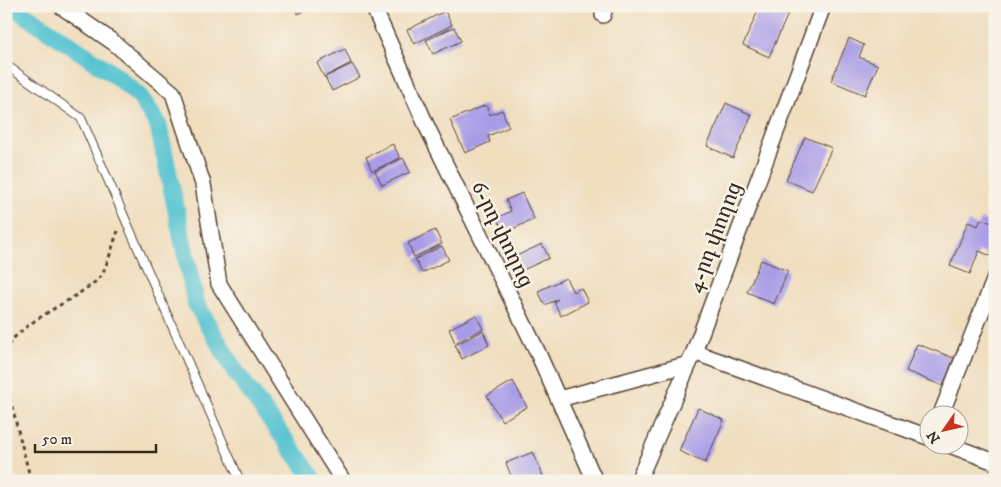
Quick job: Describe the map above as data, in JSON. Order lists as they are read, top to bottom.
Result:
{
  "streets": {
    "street": ["6-րդ փողոց", "4-րդ փողոց"]
  },
  "scale_bar": "50 m",
  "north": "bottom left"
}
